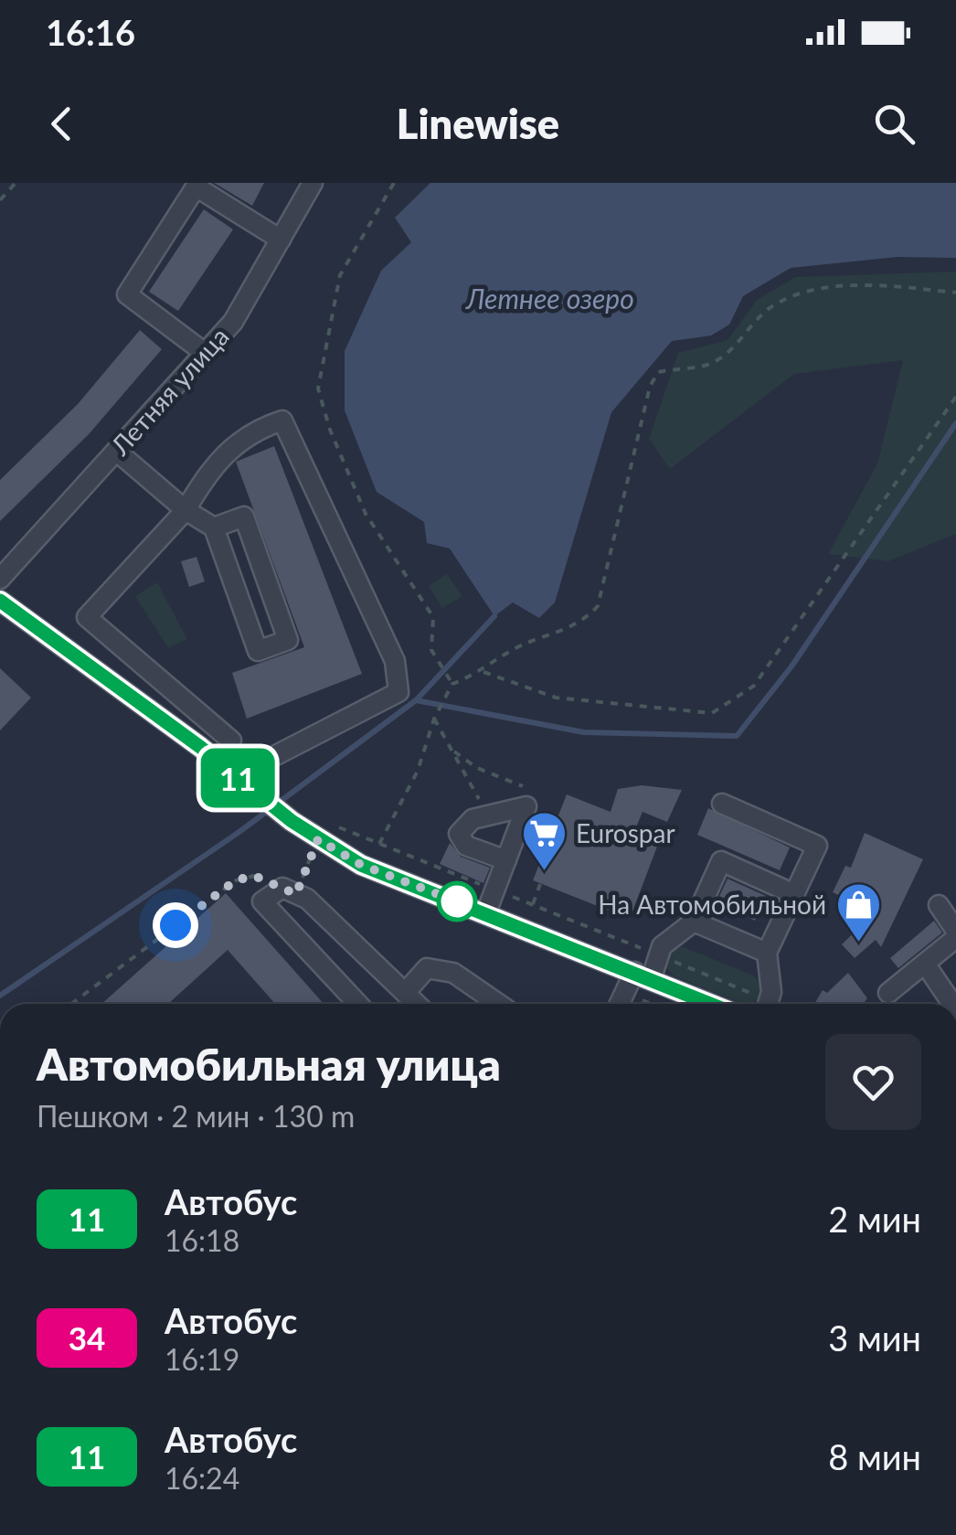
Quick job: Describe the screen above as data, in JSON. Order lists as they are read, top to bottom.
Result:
{
  "streets": {
    "street": ["Летняя улица"]
  },
  "water": ["Летнее озеро"],
  "places": {
    "supermarket": ["Eurospar"],
    "shop": ["На Автомобильной"]
  },
  "lines": ["bus line 11"],
  "page": {
    "status": "16:16",
    "header": "Linewise",
    "on_map": "11",
    "heading": ["Автомобильная улица", "Пешком · 2 мин · 130 m"],
    "list": [
      {
        "mark": "11",
        "name": "Автобус",
        "note": "16:18",
        "value": "2 мин"
      },
      {
        "mark": "34",
        "name": "Автобус",
        "note": "16:19",
        "value": "3 мин"
      },
      {
        "mark": "11",
        "name": "Автобус",
        "note": "16:24",
        "value": "8 мин"
      }
    ]
  }
}
